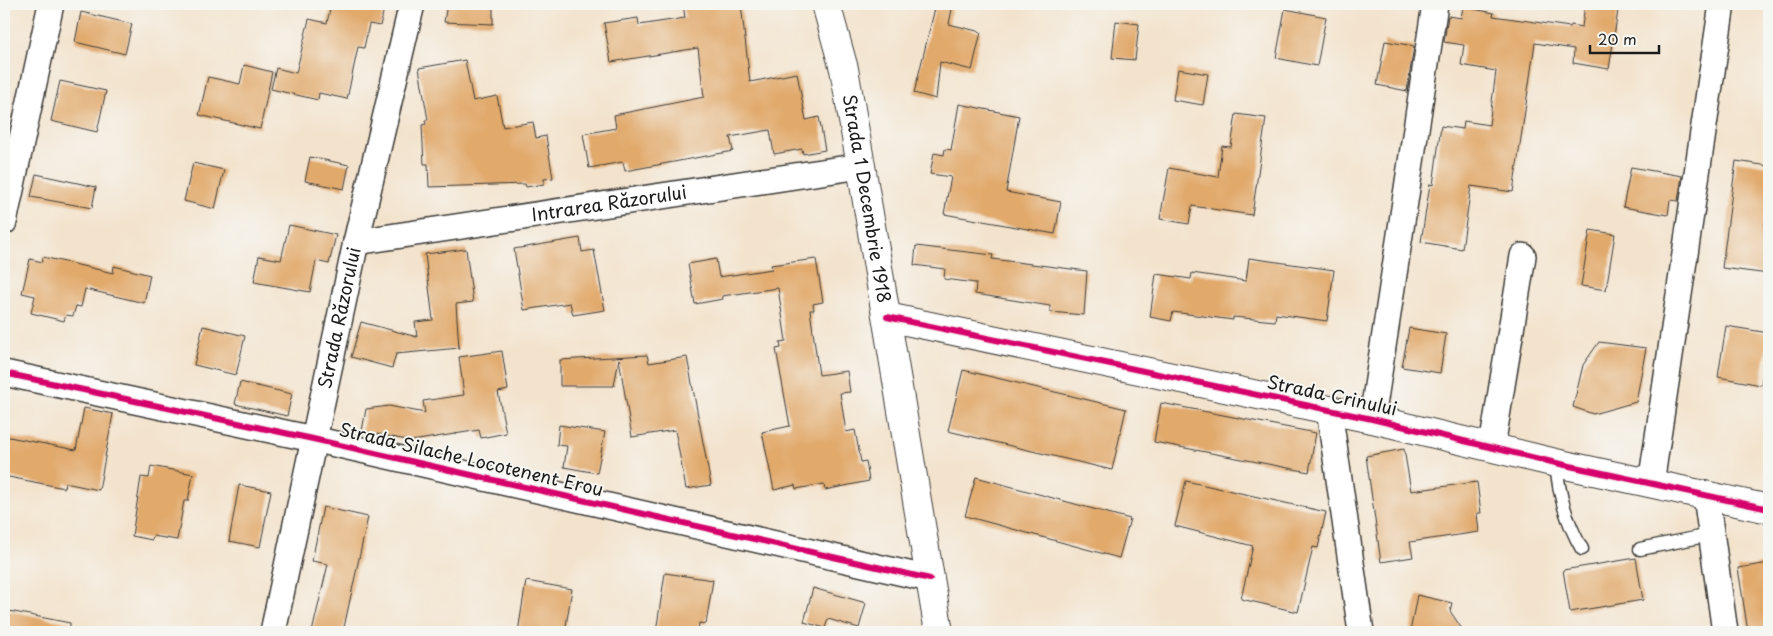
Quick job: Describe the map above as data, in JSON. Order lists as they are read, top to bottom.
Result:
{
  "streets": {
    "street": [
      "Strada 1 Decembrie 1918",
      "Intrarea Răzorului",
      "Strada Răzorului",
      "Strada Crinului",
      "Strada Silache Locotenent Erou"
    ]
  },
  "crossings": [
    ["Strada 1 Decembrie 1918", "Intrarea Răzorului"],
    ["Strada 1 Decembrie 1918", "Strada Crinului"],
    ["Strada 1 Decembrie 1918", "Strada Silache Locotenent Erou"],
    ["Intrarea Răzorului", "Strada Răzorului"],
    ["Strada Răzorului", "Strada Silache Locotenent Erou"]
  ],
  "scale_bar": "20 m"
}
